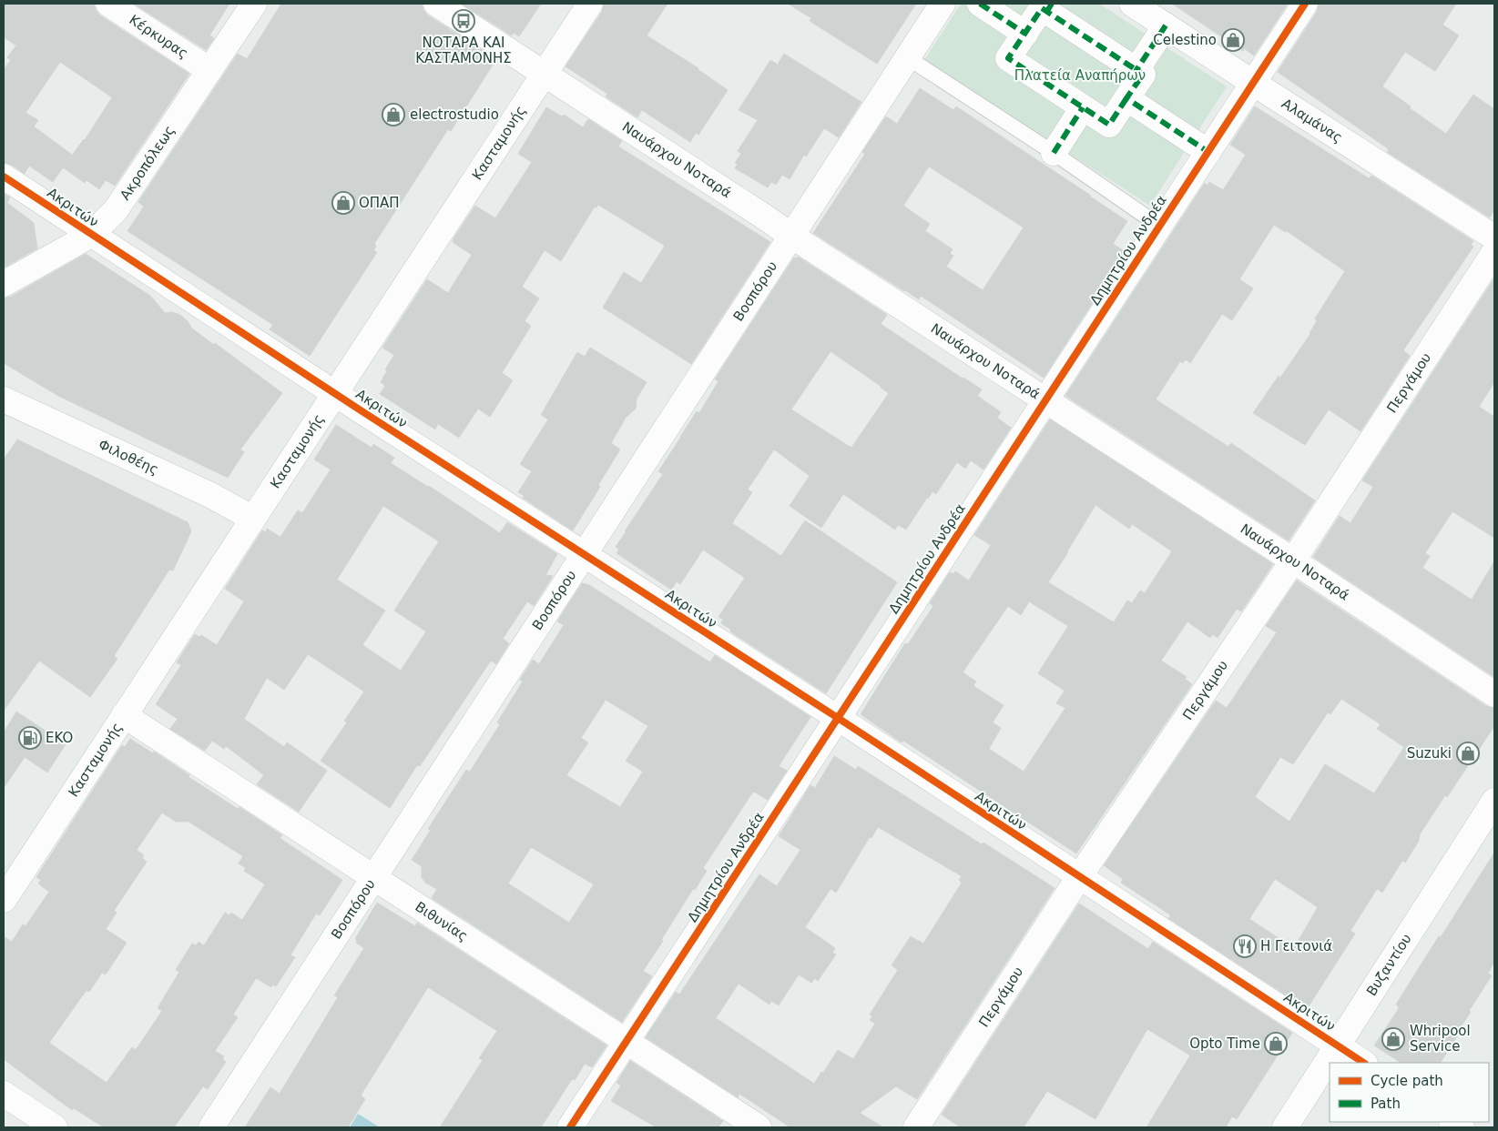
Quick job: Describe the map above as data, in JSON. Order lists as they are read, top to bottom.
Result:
{
  "streets": {
    "street": [
      "Κέρκυρας",
      "Αλαμάνας",
      "Κασταμονής",
      "Ναυάρχου Νοταρά",
      "Ακροπόλεως",
      "Ακριτών",
      "Δημητρίου Ανδρέα",
      "Βοσπόρου",
      "Περγάμου",
      "Φιλοθέης",
      "Βιθυνίας",
      "Βυζαντίου"
    ]
  },
  "crossings": [
    ["Κέρκυρας", "Ακροπόλεως"],
    ["Αλαμάνας", "Δημητρίου Ανδρέα"],
    ["Κασταμονής", "Ναυάρχου Νοταρά"],
    ["Κασταμονής", "Ακριτών"],
    ["Κασταμονής", "Φιλοθέης"],
    ["Κασταμονής", "Βιθυνίας"],
    ["Ναυάρχου Νοταρά", "Δημητρίου Ανδρέα"],
    ["Ναυάρχου Νοταρά", "Βοσπόρου"],
    ["Ναυάρχου Νοταρά", "Περγάμου"],
    ["Ακροπόλεως", "Ακριτών"],
    ["Ακριτών", "Δημητρίου Ανδρέα"],
    ["Ακριτών", "Βοσπόρου"],
    ["Ακριτών", "Περγάμου"],
    ["Ακριτών", "Βυζαντίου"],
    ["Δημητρίου Ανδρέα", "Βιθυνίας"],
    ["Βοσπόρου", "Βιθυνίας"]
  ],
  "parks": ["Πλατεία Αναπήρων"],
  "places": {
    "bus stop": ["ΝΟΤΑΡΑ ΚΑΙ ΚΑΣΤΑΜΟΝΗΣ"],
    "shop": [
      "Celestino",
      "electrostudio",
      "ΟΠΑΠ",
      "Suzuki",
      "Whripool Service",
      "Opto Time"
    ],
    "fuel station": ["EKO"],
    "restaurant": ["Η Γειτονιά"]
  },
  "legend": ["Cycle path", "Path"]
}
